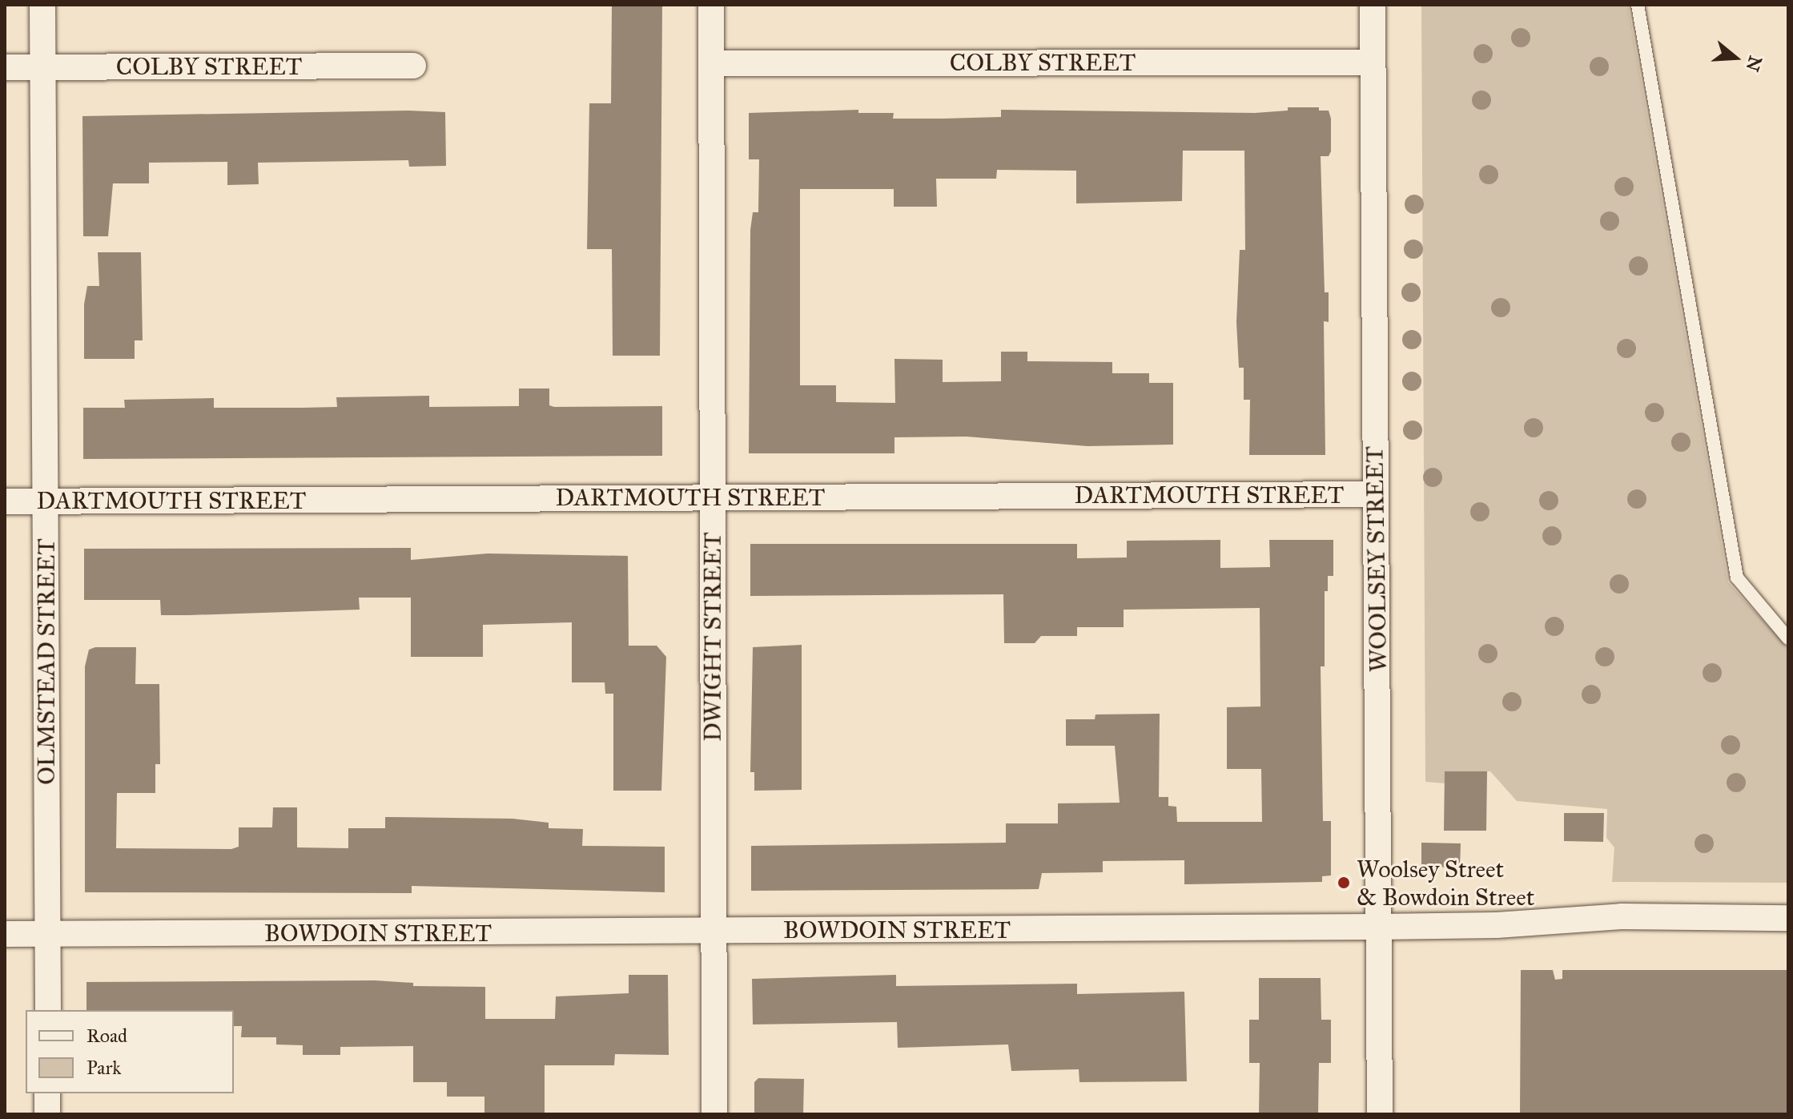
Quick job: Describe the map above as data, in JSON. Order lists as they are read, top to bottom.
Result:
{
  "streets": {
    "street": [
      "COLBY STREET",
      "DARTMOUTH STREET",
      "WOOLSEY STREET",
      "DWIGHT STREET",
      "OLMSTEAD STREET",
      "BOWDOIN STREET"
    ]
  },
  "crossings": [
    ["COLBY STREET", "WOOLSEY STREET"],
    ["COLBY STREET", "DWIGHT STREET"],
    ["COLBY STREET", "OLMSTEAD STREET"],
    ["DARTMOUTH STREET", "WOOLSEY STREET"],
    ["DARTMOUTH STREET", "DWIGHT STREET"],
    ["DARTMOUTH STREET", "OLMSTEAD STREET"],
    ["WOOLSEY STREET", "BOWDOIN STREET"],
    ["DWIGHT STREET", "BOWDOIN STREET"],
    ["OLMSTEAD STREET", "BOWDOIN STREET"]
  ],
  "places": ["Woolsey Street & Bowdoin Street"],
  "legend": ["Road", "Park"],
  "north": "right"
}
